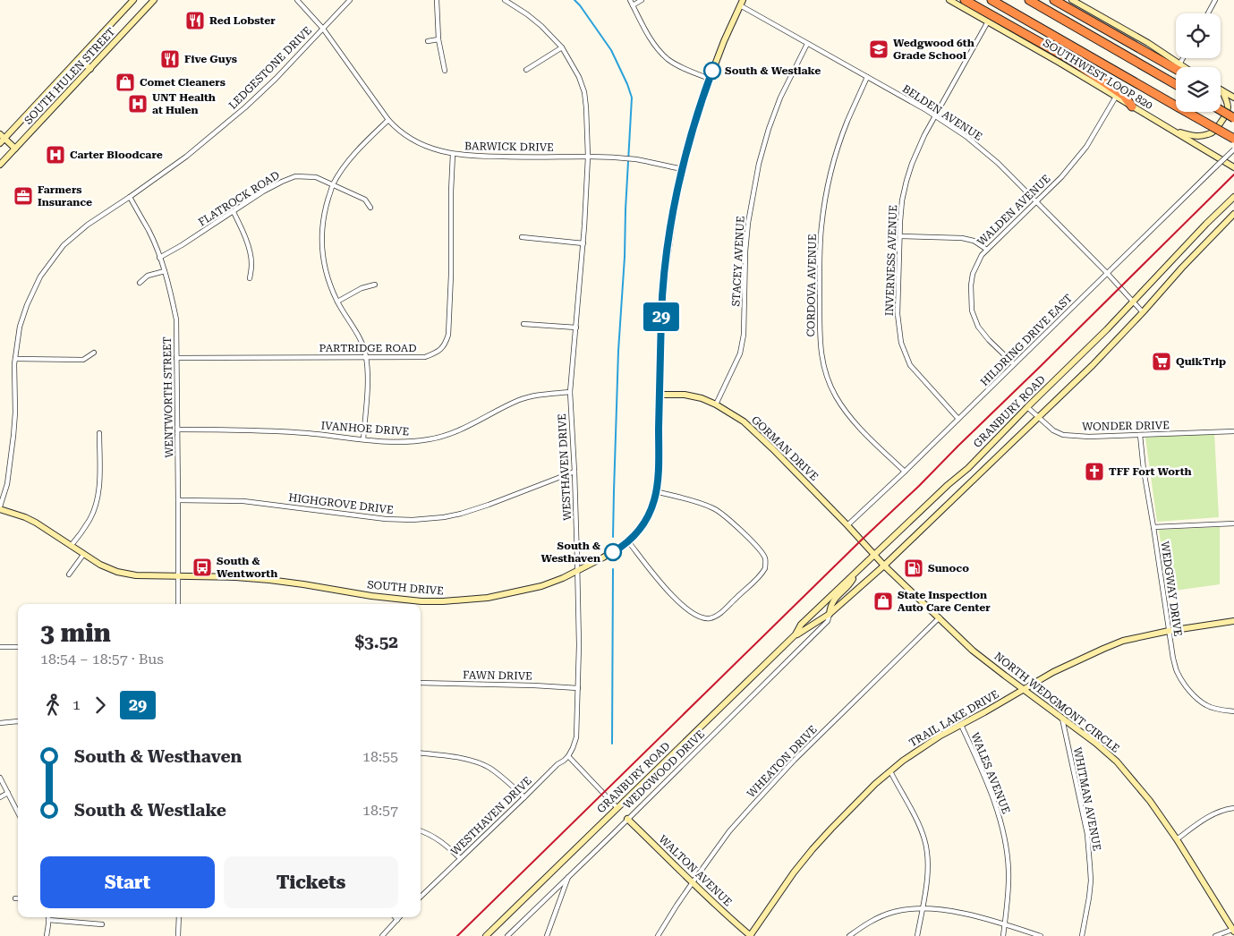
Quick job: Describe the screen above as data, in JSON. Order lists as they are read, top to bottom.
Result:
{
  "streets": {
    "street": [
      "LEDGESTONE DRIVE",
      "SOUTHWEST LOOP 820",
      "SOUTH HULEN STREET",
      "BELDEN AVENUE",
      "BARWICK DRIVE",
      "FLATROCK ROAD",
      "WALDEN AVENUE",
      "INVERNESS AVENUE",
      "STACEY AVENUE",
      "CORDOVA AVENUE",
      "HILDRING DRIVE EAST",
      "PARTRIDGE ROAD",
      "WENTWORTH STREET",
      "GRANBURY ROAD",
      "WONDER DRIVE",
      "IVANHOE DRIVE",
      "GORMAN DRIVE",
      "WESTHAVEN DRIVE",
      "HIGHGROVE DRIVE",
      "SOUTH DRIVE",
      "WEDGWAY DRIVE",
      "FAWN DRIVE",
      "NORTH WEDGMONT CIRCLE",
      "TRAIL LAKE DRIVE",
      "WHEATON DRIVE",
      "WEDGWOOD DRIVE",
      "WALES AVENUE",
      "WHITMAN AVENUE",
      "WALTON AVENUE"
    ]
  },
  "crossings": [
    ["LEDGESTONE DRIVE", "BARWICK DRIVE"],
    ["LEDGESTONE DRIVE", "WENTWORTH STREET"],
    ["LEDGESTONE DRIVE", "SOUTH DRIVE"],
    ["SOUTHWEST LOOP 820", "WALDEN AVENUE"],
    ["SOUTHWEST LOOP 820", "INVERNESS AVENUE"],
    ["BELDEN AVENUE", "WALDEN AVENUE"],
    ["BELDEN AVENUE", "INVERNESS AVENUE"],
    ["BELDEN AVENUE", "STACEY AVENUE"],
    ["BELDEN AVENUE", "CORDOVA AVENUE"],
    ["BELDEN AVENUE", "HILDRING DRIVE EAST"],
    ["BELDEN AVENUE", "GRANBURY ROAD"],
    ["BELDEN AVENUE", "SOUTH DRIVE"],
    ["BARWICK DRIVE", "PARTRIDGE ROAD"],
    ["BARWICK DRIVE", "WESTHAVEN DRIVE"],
    ["BARWICK DRIVE", "SOUTH DRIVE"],
    ["FLATROCK ROAD", "WENTWORTH STREET"],
    ["WALDEN AVENUE", "HILDRING DRIVE EAST"],
    ["INVERNESS AVENUE", "HILDRING DRIVE EAST"],
    ["STACEY AVENUE", "GORMAN DRIVE"],
    ["CORDOVA AVENUE", "HILDRING DRIVE EAST"],
    ["HILDRING DRIVE EAST", "GORMAN DRIVE"],
    ["PARTRIDGE ROAD", "WENTWORTH STREET"],
    ["WENTWORTH STREET", "IVANHOE DRIVE"],
    ["WENTWORTH STREET", "HIGHGROVE DRIVE"],
    ["WENTWORTH STREET", "SOUTH DRIVE"],
    ["GRANBURY ROAD", "WONDER DRIVE"],
    ["GRANBURY ROAD", "GORMAN DRIVE"],
    ["GRANBURY ROAD", "NORTH WEDGMONT CIRCLE"],
    ["GRANBURY ROAD", "WEDGWOOD DRIVE"],
    ["WONDER DRIVE", "WEDGWAY DRIVE"],
    ["IVANHOE DRIVE", "WESTHAVEN DRIVE"],
    ["GORMAN DRIVE", "SOUTH DRIVE"],
    ["GORMAN DRIVE", "NORTH WEDGMONT CIRCLE"],
    ["WESTHAVEN DRIVE", "HIGHGROVE DRIVE"],
    ["WESTHAVEN DRIVE", "SOUTH DRIVE"],
    ["WESTHAVEN DRIVE", "FAWN DRIVE"],
    ["WEDGWAY DRIVE", "TRAIL LAKE DRIVE"],
    ["NORTH WEDGMONT CIRCLE", "TRAIL LAKE DRIVE"],
    ["NORTH WEDGMONT CIRCLE", "WHEATON DRIVE"],
    ["NORTH WEDGMONT CIRCLE", "WHITMAN AVENUE"],
    ["TRAIL LAKE DRIVE", "WALES AVENUE"],
    ["TRAIL LAKE DRIVE", "WALTON AVENUE"],
    ["WHEATON DRIVE", "WALTON AVENUE"],
    ["WEDGWOOD DRIVE", "WALTON AVENUE"]
  ],
  "places": {
    "restaurant": ["Red Lobster", "Five Guys"],
    "school or university": ["Wedgwood 6th Grade School"],
    "other": ["South & Westlake", "South & Westhaven"],
    "shop": ["Comet Cleaners", "State Inspection Auto Care Center"],
    "hospital": ["UNT Health at Hulen", "Carter Bloodcare"],
    "office": ["Farmers Insurance"],
    "supermarket": ["QuikTrip"],
    "church": ["TFF Fort Worth"],
    "bus stop": ["South & Wentworth"],
    "fuel station": ["Sunoco"]
  },
  "lines": ["bus line 29"],
  "page": {
    "on_map": "29",
    "heading": ["3 min", "18:54 – 18:57 · Bus", "$3.52"],
    "legs": ["1", "29"],
    "list": [
      {
        "name": "South & Westhaven",
        "value": "18:55"
      },
      {
        "name": "South & Westlake",
        "value": "18:57"
      }
    ],
    "buttons": ["Start", "Tickets"]
  }
}
